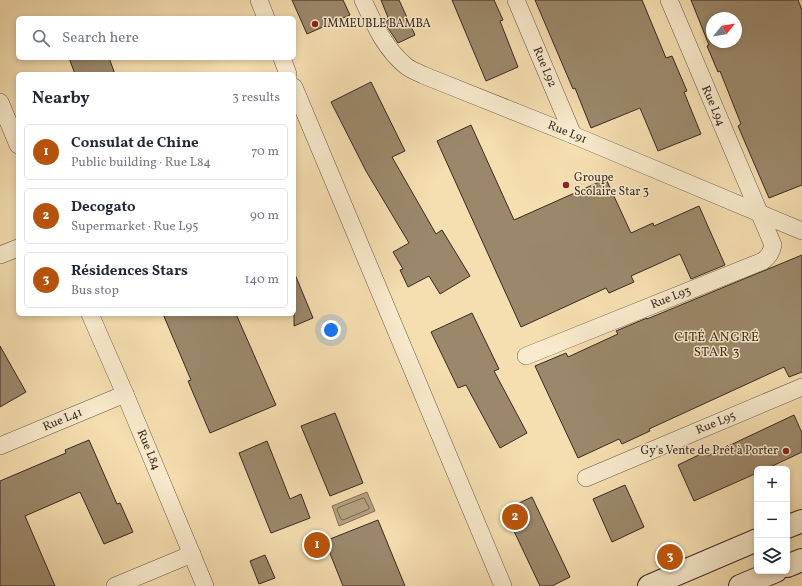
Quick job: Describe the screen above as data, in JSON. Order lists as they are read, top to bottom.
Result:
{
  "streets": {
    "street": [
      "Rue L92",
      "Rue L94",
      "Rue L91",
      "Rue L93",
      "Rue L41",
      "Rue L95",
      "Rue L84"
    ]
  },
  "crossings": [
    ["Rue L92", "Rue L91"],
    ["Rue L94", "Rue L91"],
    ["Rue L94", "Rue L93"],
    ["Rue L91", "Rue L93"],
    ["Rue L41", "Rue L84"]
  ],
  "districts": ["CITÉ ANGRÉ STAR 3"],
  "places": ["IMMEUBLE BAMBA", "Groupe Scolaire Star 3", "Gy's Vente de Prêt à Porter"],
  "north": "top right",
  "page": {
    "search": "Search here",
    "heading": ["Nearby", "3 results"],
    "list": [
      {
        "mark": "1",
        "name": "Consulat de Chine",
        "note": "Public building · Rue L84",
        "value": "70 m"
      },
      {
        "mark": "2",
        "name": "Decogato",
        "note": "Supermarket · Rue L95",
        "value": "90 m"
      },
      {
        "mark": "3",
        "name": "Résidences Stars",
        "note": "Bus stop",
        "value": "140 m"
      }
    ],
    "map_buttons": ["+", "−"],
    "pins": ["2", "1", "3"]
  }
}
